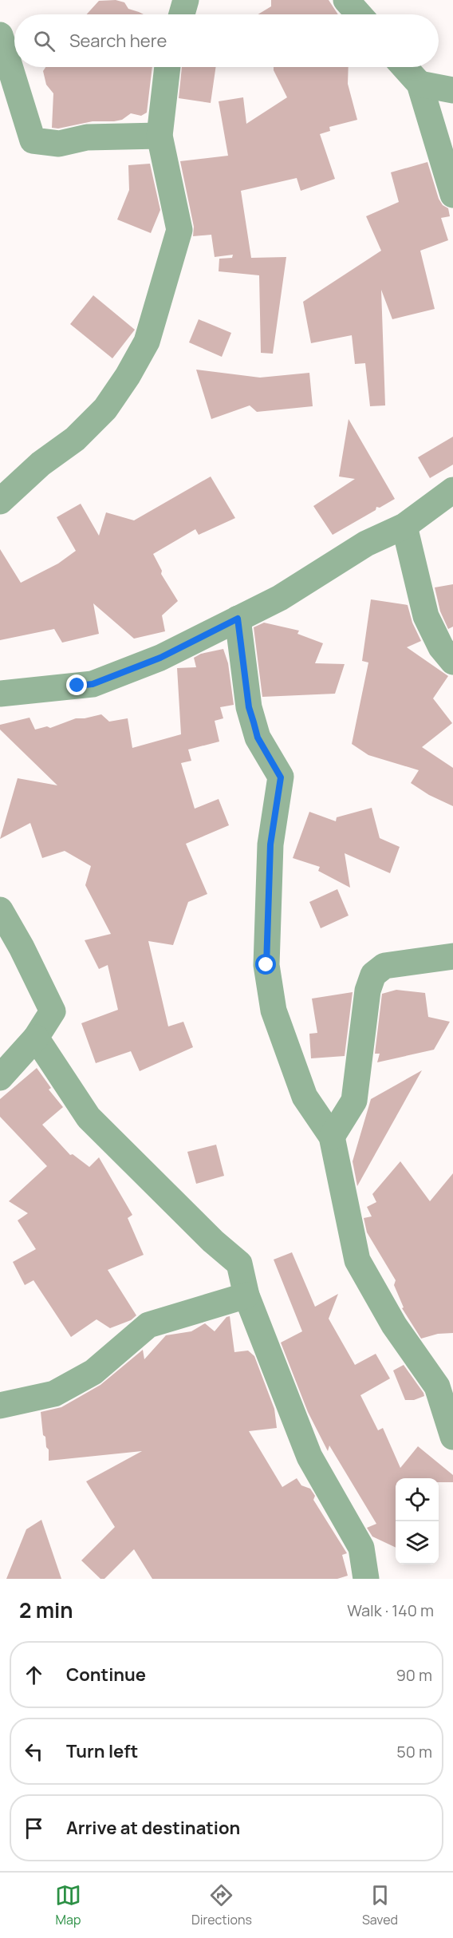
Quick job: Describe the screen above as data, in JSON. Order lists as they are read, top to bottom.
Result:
{
  "page": {
    "search": "Search here",
    "heading": ["2 min", "Walk · 140 m"],
    "list": [
      ["Continue", "90 m"],
      ["Turn left", "50 m"],
      "Arrive at destination"
    ],
    "nav": ["Map", "Directions", "Saved"]
  }
}
